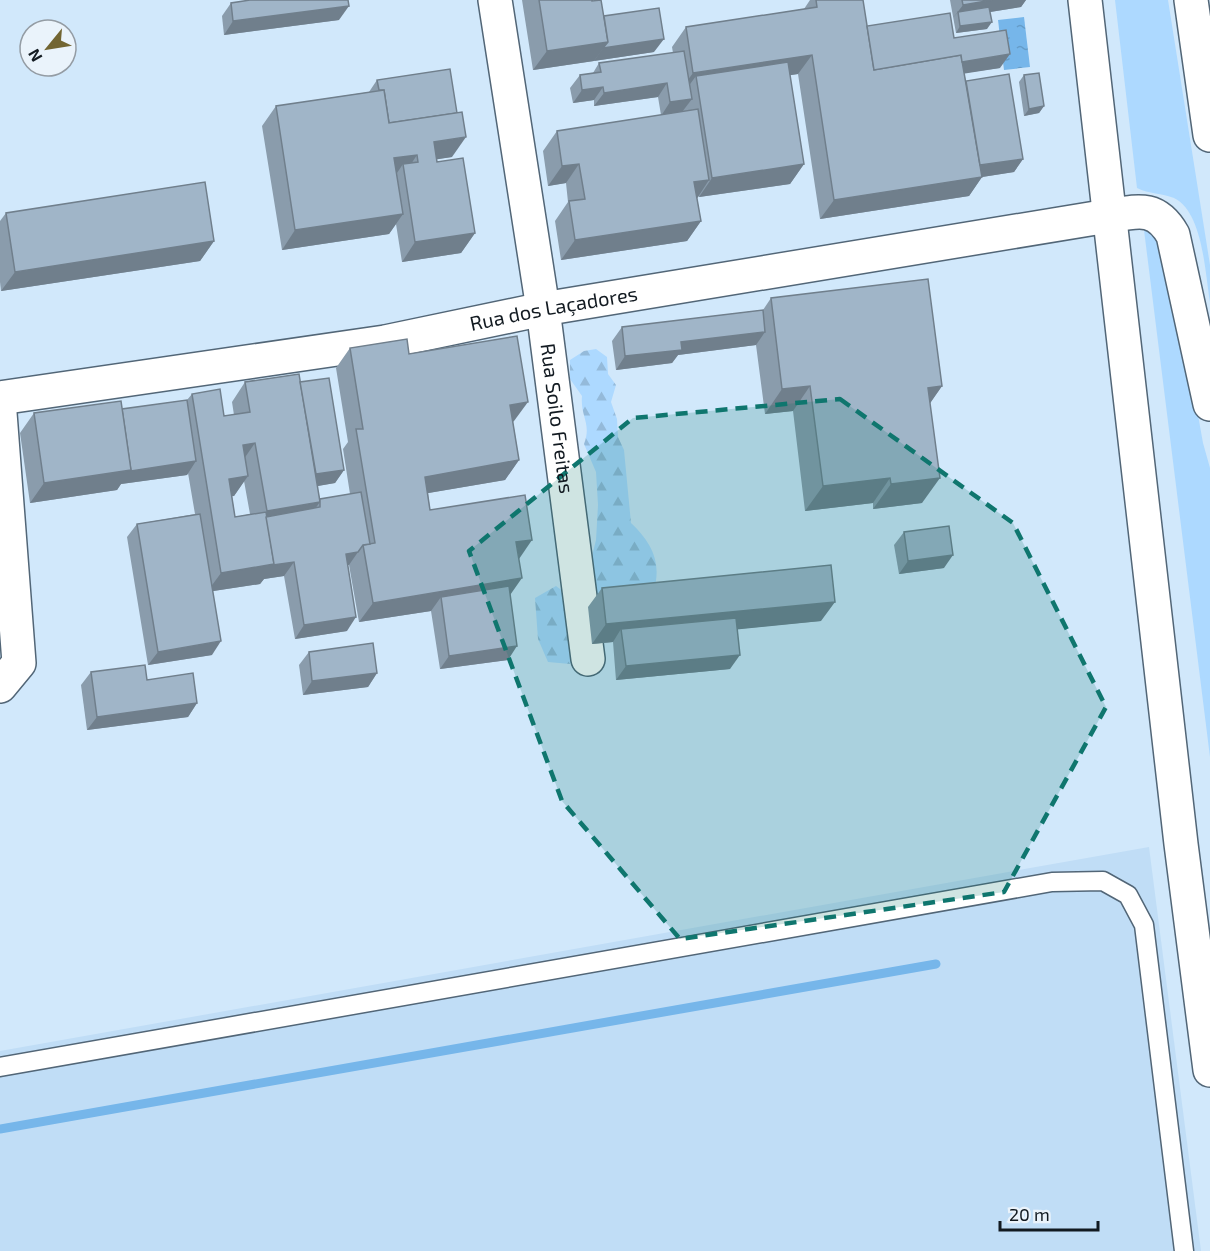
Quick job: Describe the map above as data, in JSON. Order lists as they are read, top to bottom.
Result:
{
  "streets": {
    "street": ["Rua dos Laçadores", "Rua Soilo Freitas"]
  },
  "crossings": [
    ["Rua dos Laçadores", "Rua Soilo Freitas"]
  ],
  "scale_bar": "20 m",
  "north": "bottom left"
}
